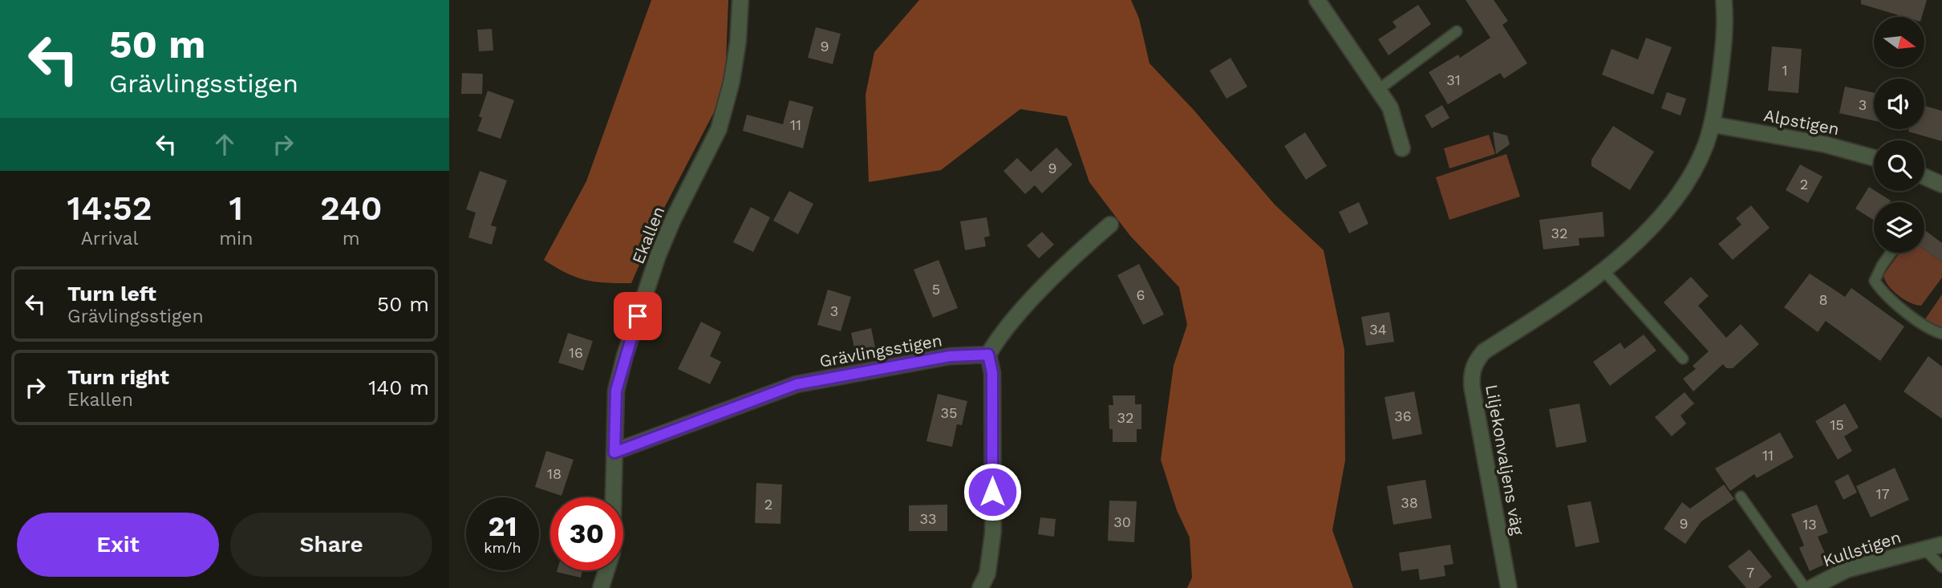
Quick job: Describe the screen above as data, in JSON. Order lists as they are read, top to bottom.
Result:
{
  "streets": {
    "street": [
      "Alpstigen",
      "Ekallen",
      "Grävlingsstigen",
      "Liljekonvaljens väg",
      "Kullstigen"
    ]
  },
  "crossings": [
    ["Alpstigen", "Liljekonvaljens väg"],
    ["Ekallen", "Grävlingsstigen"]
  ],
  "house_numbers": [
    "9",
    "1",
    "31",
    "3",
    "11",
    "9",
    "2",
    "32",
    "5",
    "6",
    "8",
    "3",
    "34",
    "16",
    "35",
    "36",
    "32",
    "15",
    "11",
    "18",
    "17",
    "38",
    "2",
    "33",
    "30",
    "9",
    "13",
    "7"
  ],
  "north": "right",
  "page": {
    "turn": ["50 m", "Grävlingsstigen"],
    "eta": [
      "14:52",
      "Arrival",
      "1",
      "min",
      "240",
      "m"
    ],
    "list": [
      {
        "name": "Turn left",
        "note": "Grävlingsstigen",
        "value": "50 m"
      },
      {
        "name": "Turn right",
        "note": "Ekallen",
        "value": "140 m"
      }
    ],
    "speed": "21 km/h",
    "limit": "30",
    "buttons": ["Exit", "Share"]
  }
}
